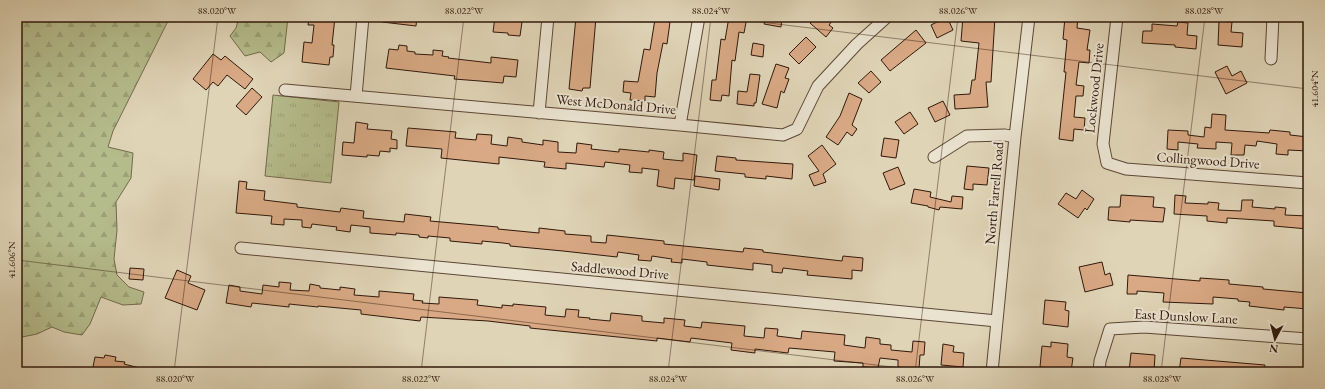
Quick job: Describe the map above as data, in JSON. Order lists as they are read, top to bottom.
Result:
{
  "streets": {
    "street": [
      "Lockwood Drive",
      "West McDonald Drive",
      "Collingwood Drive",
      "North Farrell Road",
      "Saddlewood Drive",
      "East Dunslow Lane"
    ]
  },
  "crossings": [
    ["Lockwood Drive", "Collingwood Drive"],
    ["North Farrell Road", "Saddlewood Drive"]
  ],
  "north": "bottom",
  "coordinates": [
    "88.020°W",
    "88.022°W",
    "88.024°W",
    "88.026°W",
    "88.028°W",
    "41.604°N",
    "41.606°N"
  ]
}
